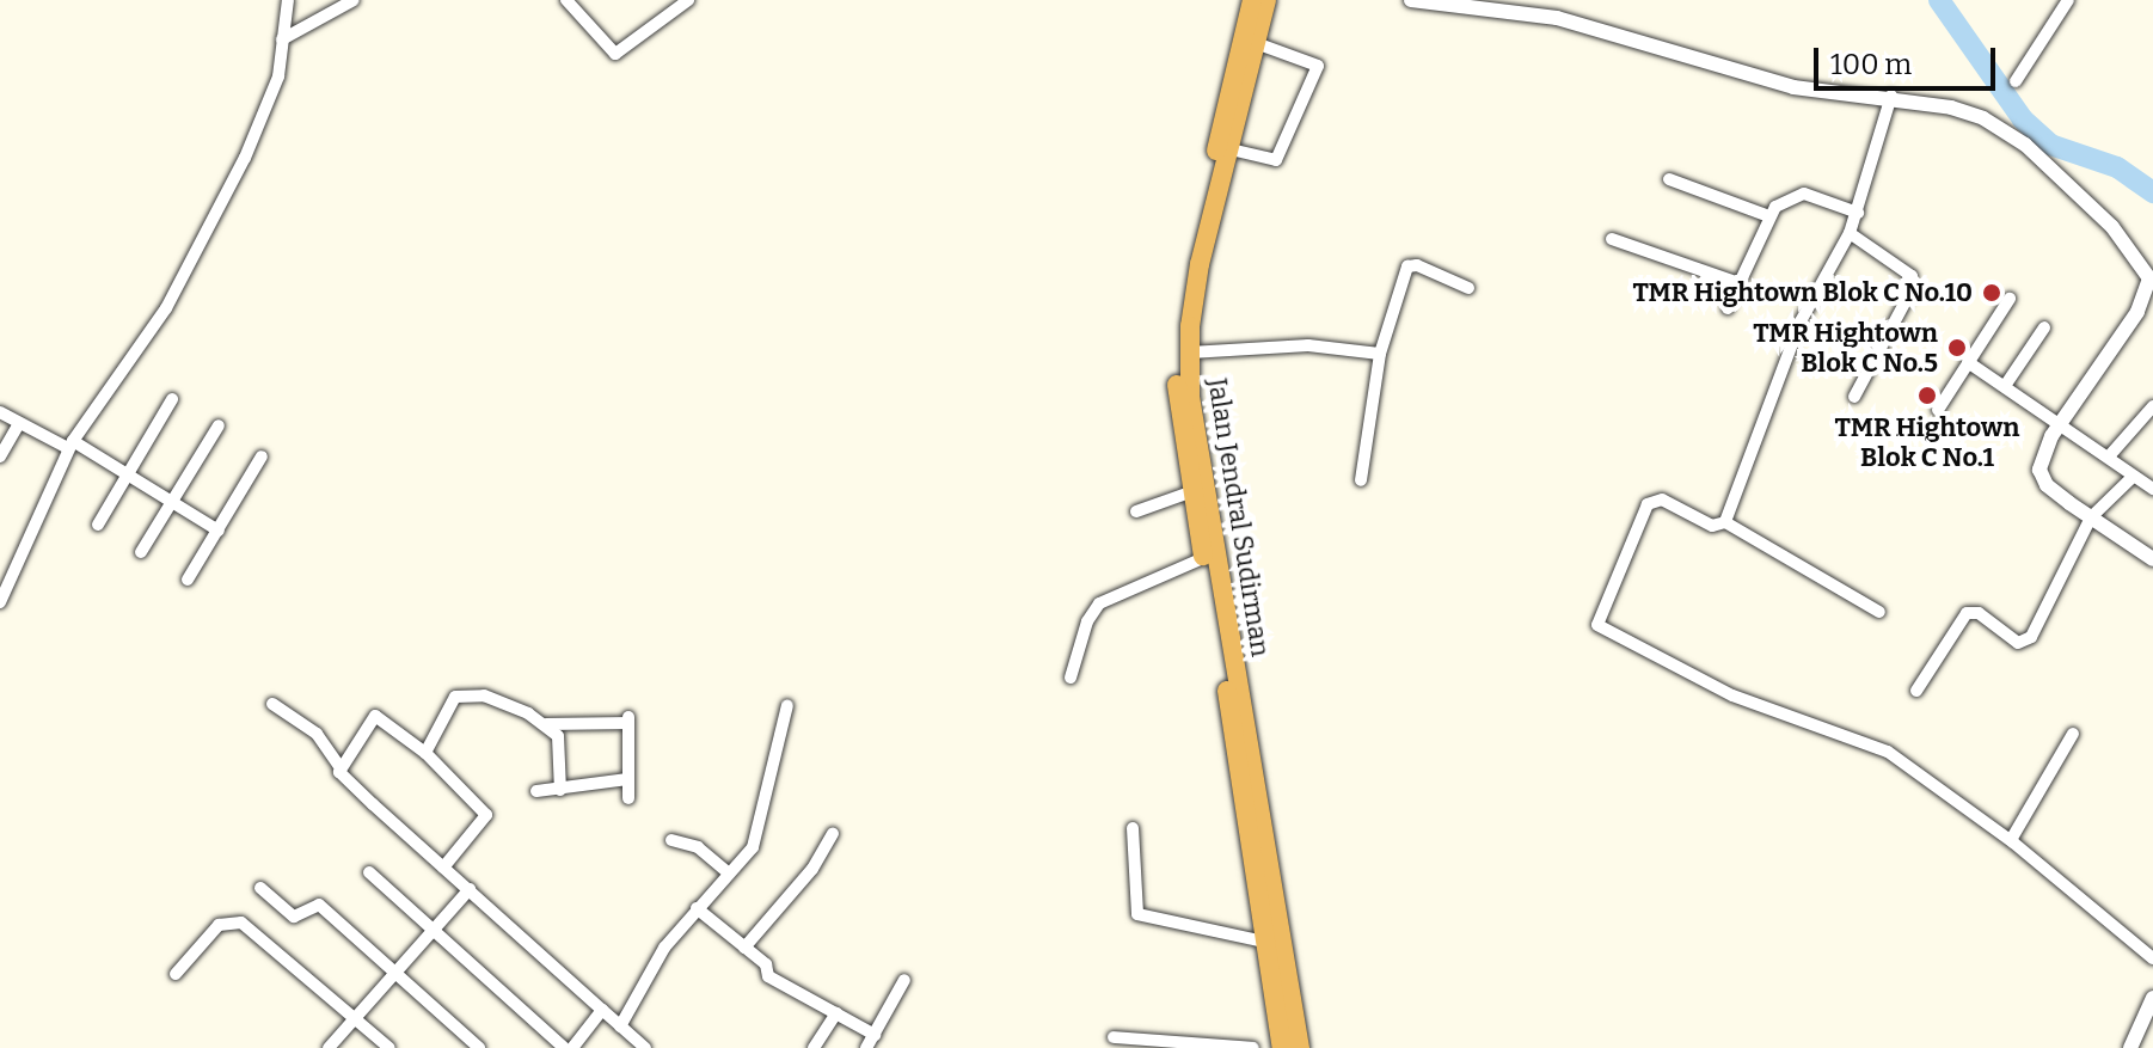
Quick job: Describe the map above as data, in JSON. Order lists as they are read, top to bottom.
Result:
{
  "streets": {
    "highway": ["Jalan Jendral Sudirman"]
  },
  "places": ["TMR Hightown Blok C No.10", "TMR Hightown Blok C No.5", "TMR Hightown Blok C No.1"],
  "scale_bar": "100 m"
}
